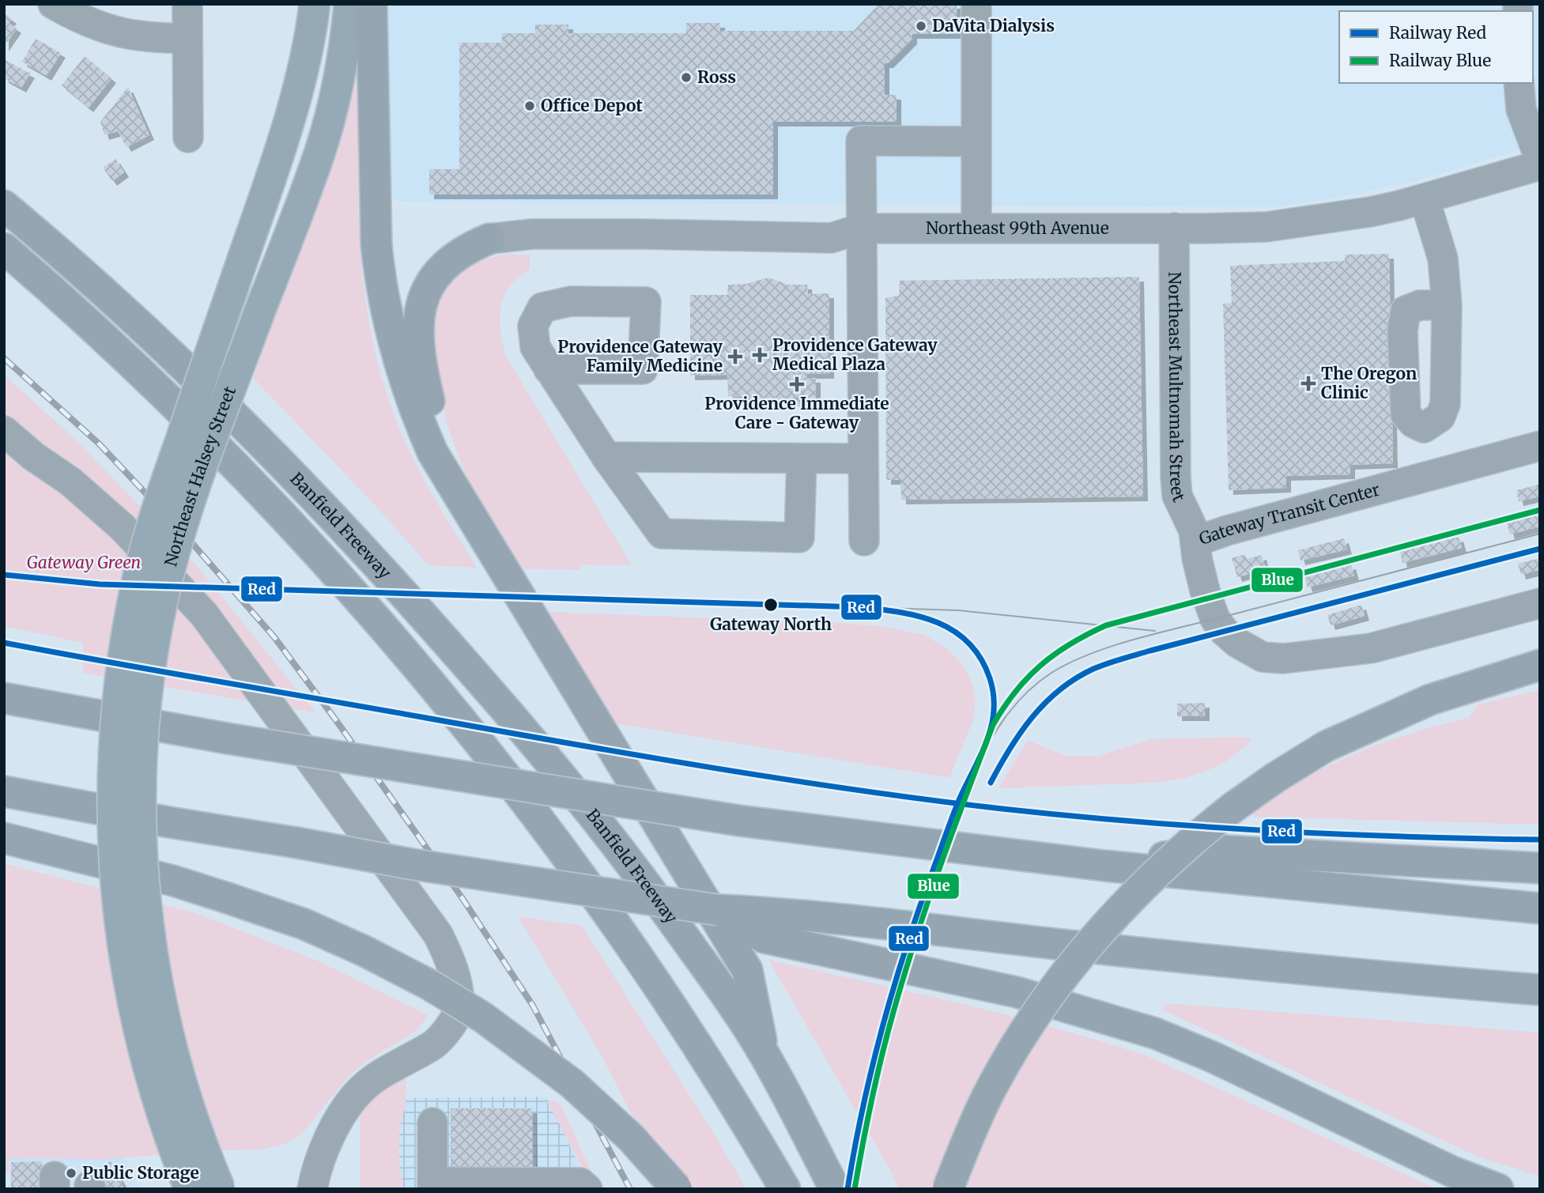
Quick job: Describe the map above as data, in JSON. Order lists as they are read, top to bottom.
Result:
{
  "streets": {
    "highway": ["Banfield Freeway"],
    "main road": ["Northeast Halsey Street"],
    "street": ["Northeast 99th Avenue", "Northeast Multnomah Street", "Gateway Transit Center"]
  },
  "crossings": [
    ["Northeast 99th Avenue", "Northeast Multnomah Street"],
    ["Northeast Multnomah Street", "Gateway Transit Center"]
  ],
  "parks": ["Gateway Green"],
  "places": {
    "other": [
      "DaVita Dialysis",
      "Ross",
      "Office Depot",
      "Gateway North",
      "Public Storage"
    ],
    "health": [
      "Providence Gateway Medical Plaza",
      "Providence Gateway Family Medicine",
      "The Oregon Clinic",
      "Providence Immediate Care - Gateway"
    ]
  },
  "lines": ["rail line Blue", "rail line Red"],
  "legend": ["Railway Red", "Railway Blue"]
}
